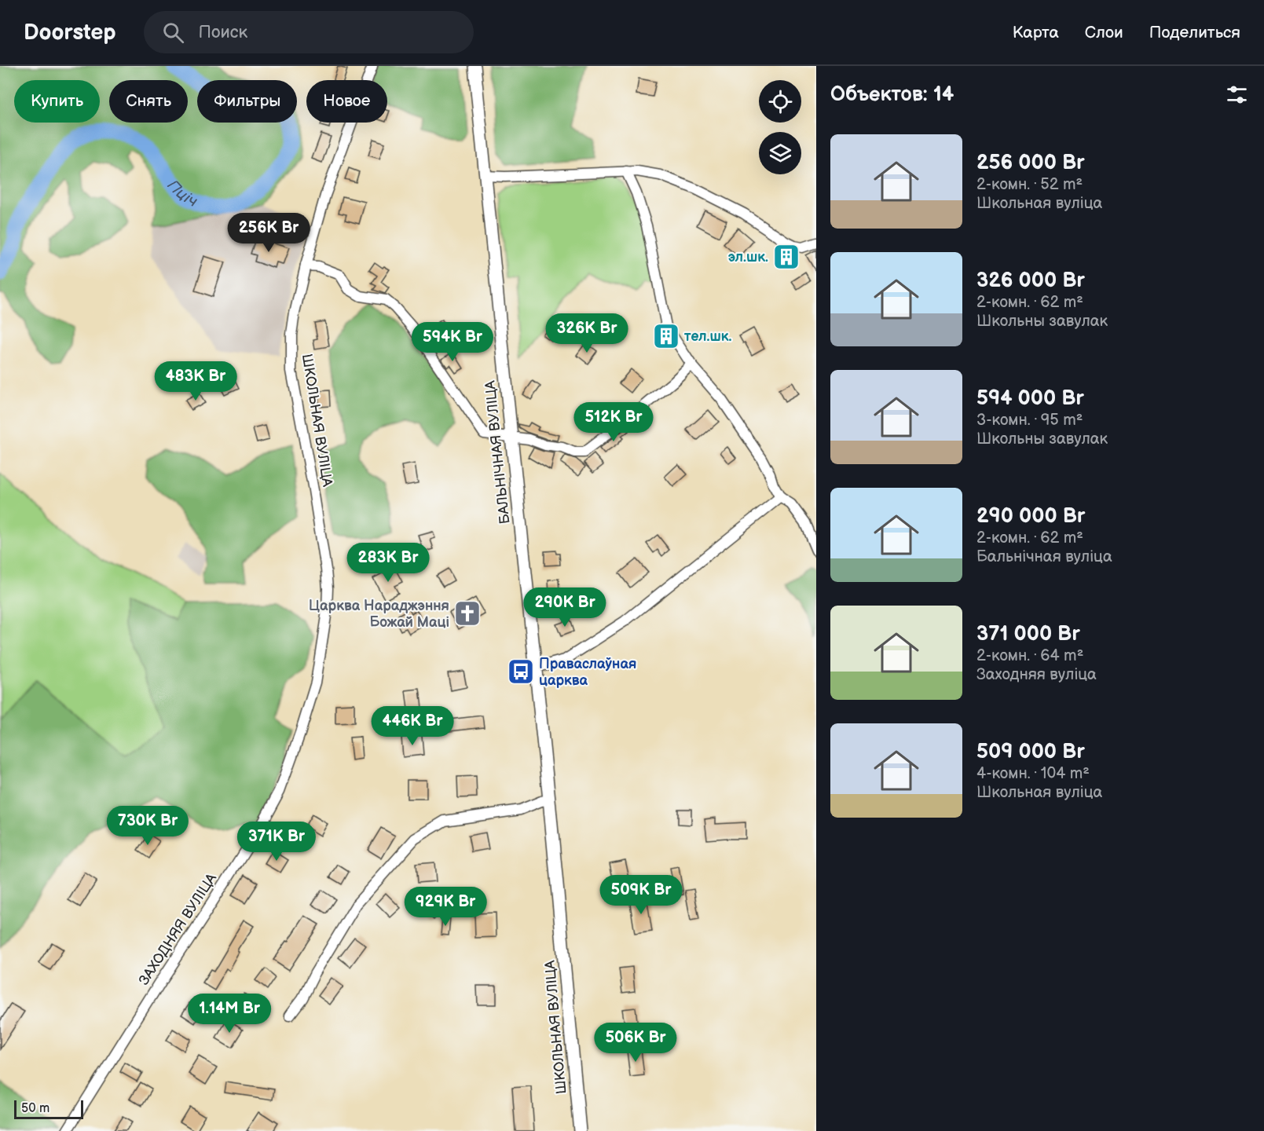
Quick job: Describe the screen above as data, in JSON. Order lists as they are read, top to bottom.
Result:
{
  "streets": {
    "street": ["ШКОЛЬНАЯ ВУЛІЦА", "БАЛЬНІЧНАЯ ВУЛІЦА", "ЗАХОДНЯЯ ВУЛІЦА"]
  },
  "crossings": [
    ["ШКОЛЬНАЯ ВУЛІЦА", "БАЛЬНІЧНАЯ ВУЛІЦА"],
    ["ШКОЛЬНАЯ ВУЛІЦА", "ЗАХОДНЯЯ ВУЛІЦА"]
  ],
  "water": ["Пціч"],
  "places": {
    "building": ["эл.шк.", "тел.шк."],
    "church": ["Царква Нараджэння Божай Маці"],
    "bus stop": ["Праваслаўная царква"]
  },
  "scale_bar": "50 m",
  "page": {
    "header": "Doorstep",
    "search": "Поиск",
    "nav": ["Карта", "Слои", "Поделиться"],
    "heading": "Объектов: 14",
    "chip": [
      "Купить",
      "Снять",
      "Фильтры",
      "Новое"
    ],
    "list": [
      {
        "name": "256 000 Br",
        "note": "2-комн. · 52 m² · Школьная вуліца"
      },
      {
        "name": "326 000 Br",
        "note": "2-комн. · 62 m² · Школьны завулак"
      },
      {
        "name": "594 000 Br",
        "note": "3-комн. · 95 m² · Школьны завулак"
      },
      {
        "name": "290 000 Br",
        "note": "2-комн. · 62 m² · Бальнічная вуліца"
      },
      {
        "name": "371 000 Br",
        "note": "2-комн. · 64 m² · Заходняя вуліца"
      },
      {
        "name": "509 000 Br",
        "note": "4-комн. · 104 m² · Школьная вуліца"
      }
    ],
    "price": [
      "256K Br",
      "326K Br",
      "594K Br",
      "483K Br",
      "512K Br",
      "283K Br",
      "290K Br",
      "446K Br",
      "730K Br",
      "371K Br",
      "509K Br",
      "929K Br",
      "1.14M Br",
      "506K Br"
    ],
    "scale": "50 m"
  }
}
